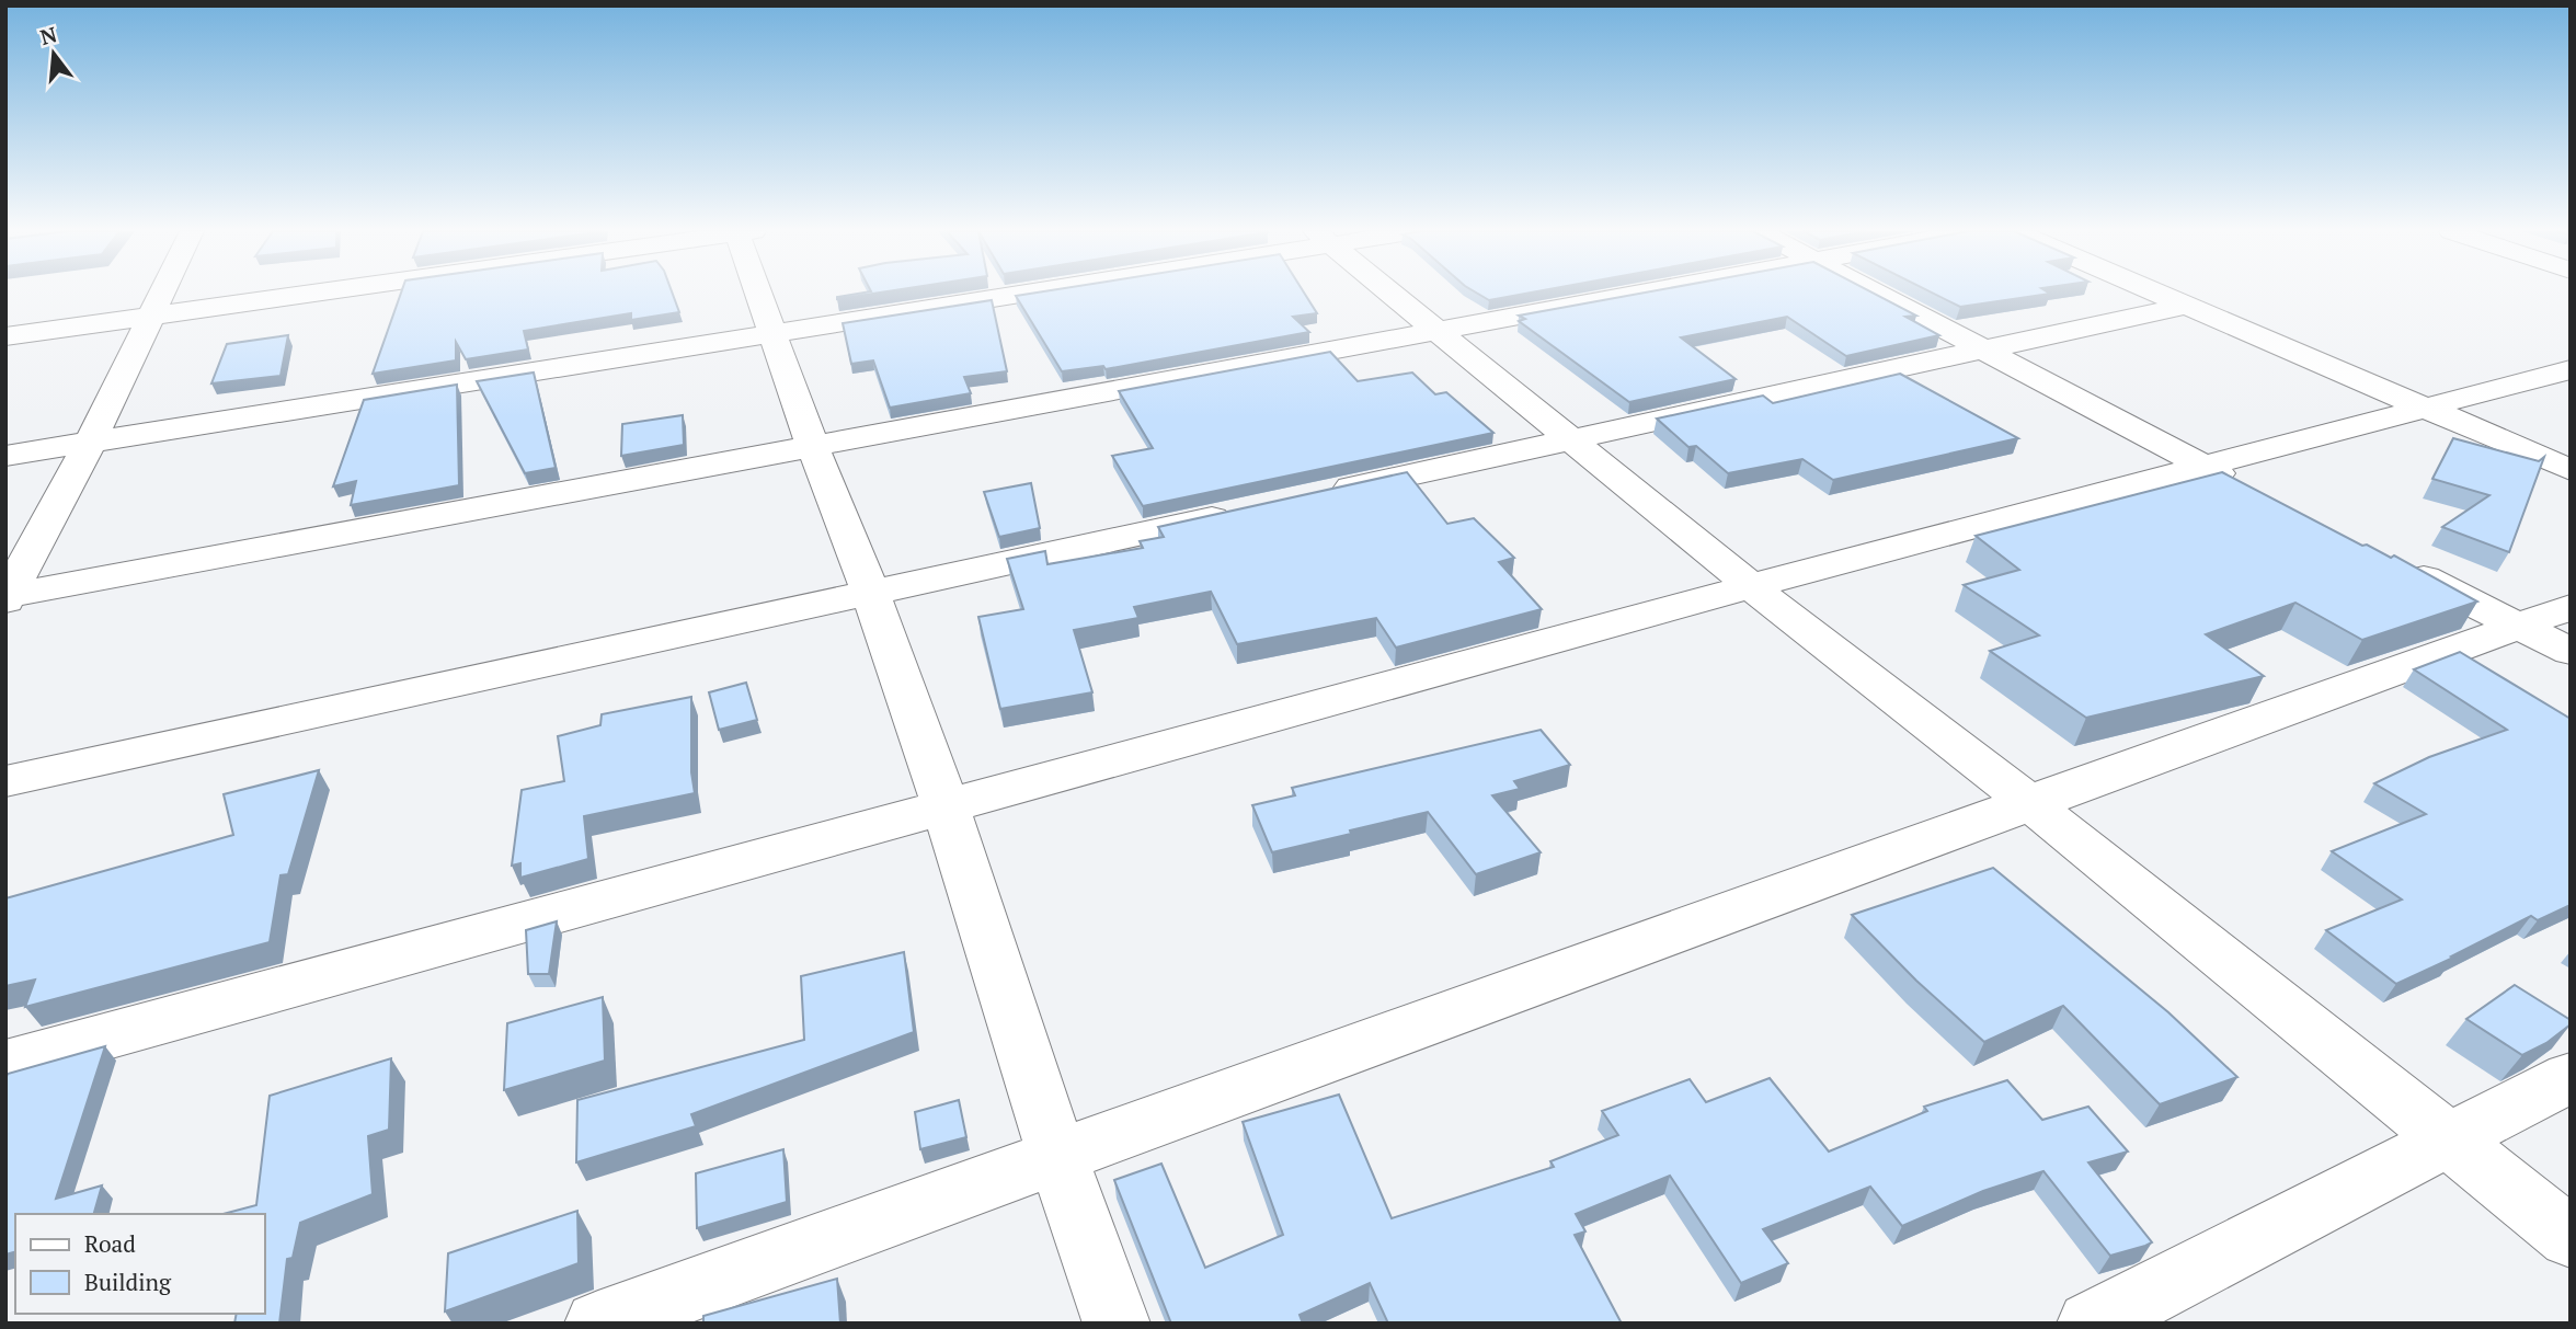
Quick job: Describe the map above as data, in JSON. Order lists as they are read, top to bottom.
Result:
{
  "legend": ["Road", "Building"],
  "north": "top"
}
